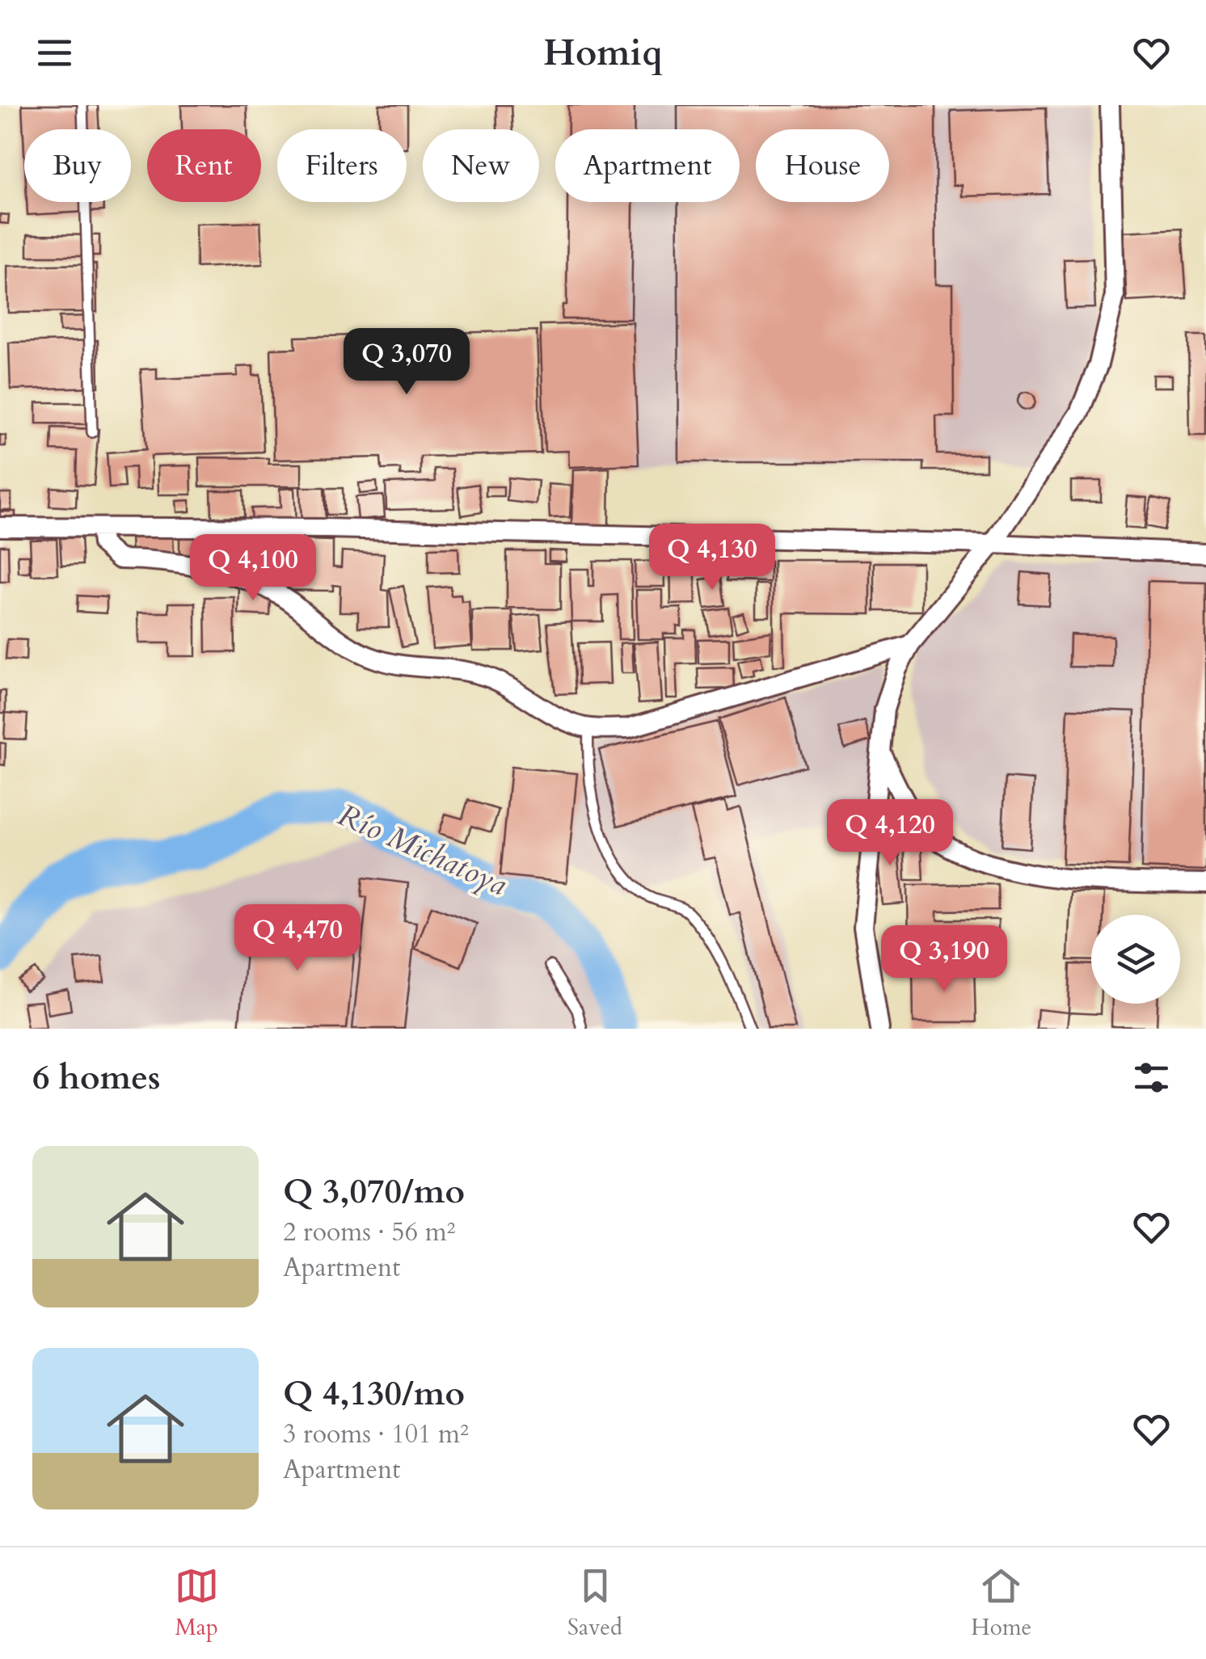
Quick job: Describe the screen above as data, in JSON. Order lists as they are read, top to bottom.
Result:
{
  "water": ["Río Michatoya"],
  "page": {
    "header": "Homiq",
    "chip": [
      "Buy",
      "Rent",
      "Filters",
      "New",
      "Apartment",
      "House"
    ],
    "price": [
      "Q 3,070",
      "Q 4,130",
      "Q 4,100",
      "Q 4,120",
      "Q 4,470",
      "Q 3,190"
    ],
    "heading": "6 homes",
    "list": [
      {
        "name": "Q 3,070/mo",
        "note": "2 rooms · 56 m² · Apartment"
      },
      {
        "name": "Q 4,130/mo",
        "note": "3 rooms · 101 m² · Apartment"
      }
    ],
    "tabs": ["Map", "Saved", "Home"]
  }
}
